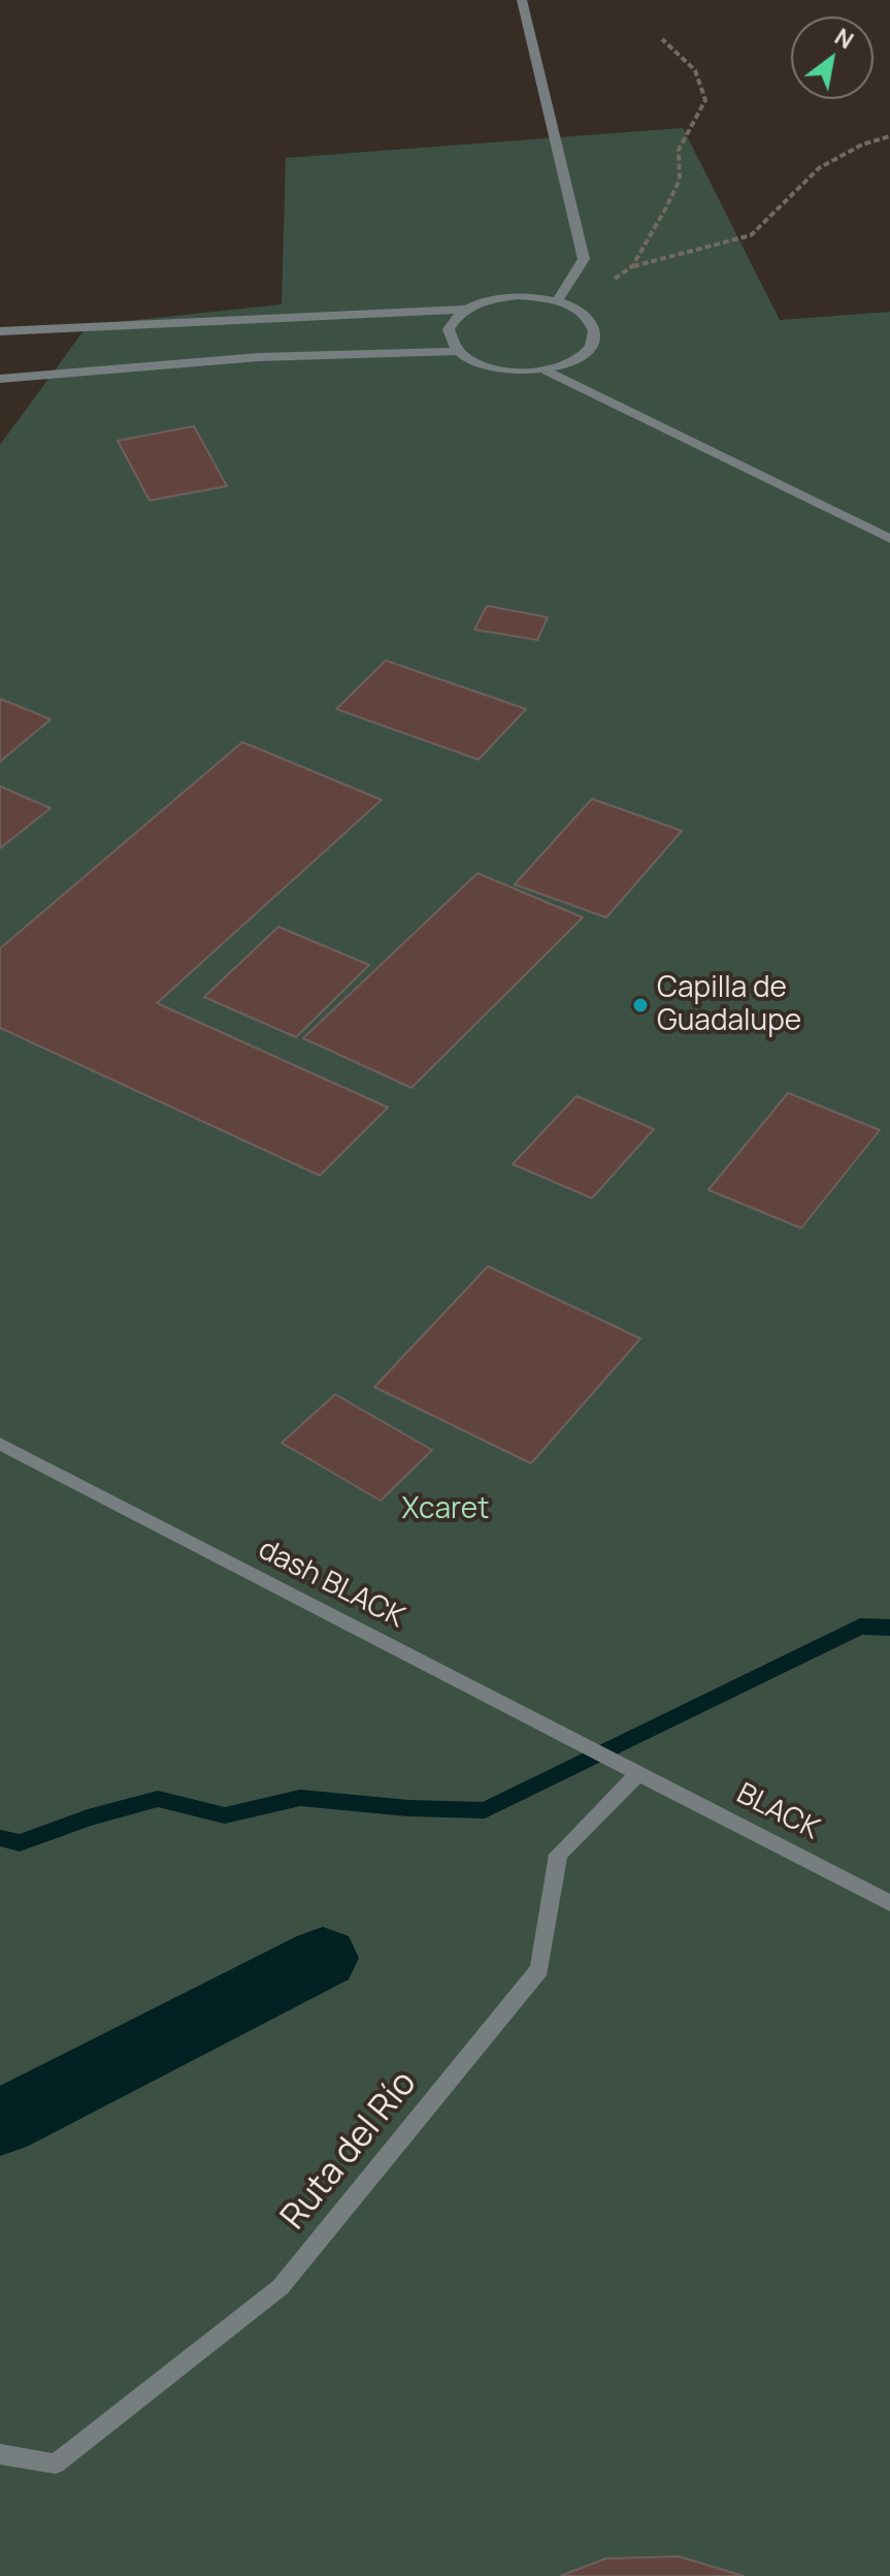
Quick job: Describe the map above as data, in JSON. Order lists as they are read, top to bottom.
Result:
{
  "streets": {
    "street": ["dash BLACK", "BLACK", "Ruta del Río"]
  },
  "crossings": [
    ["dash BLACK", "BLACK"],
    ["dash BLACK", "Ruta del Río"],
    ["BLACK", "Ruta del Río"]
  ],
  "parks": ["Xcaret"],
  "places": ["Capilla de Guadalupe"],
  "north": "top right"
}
